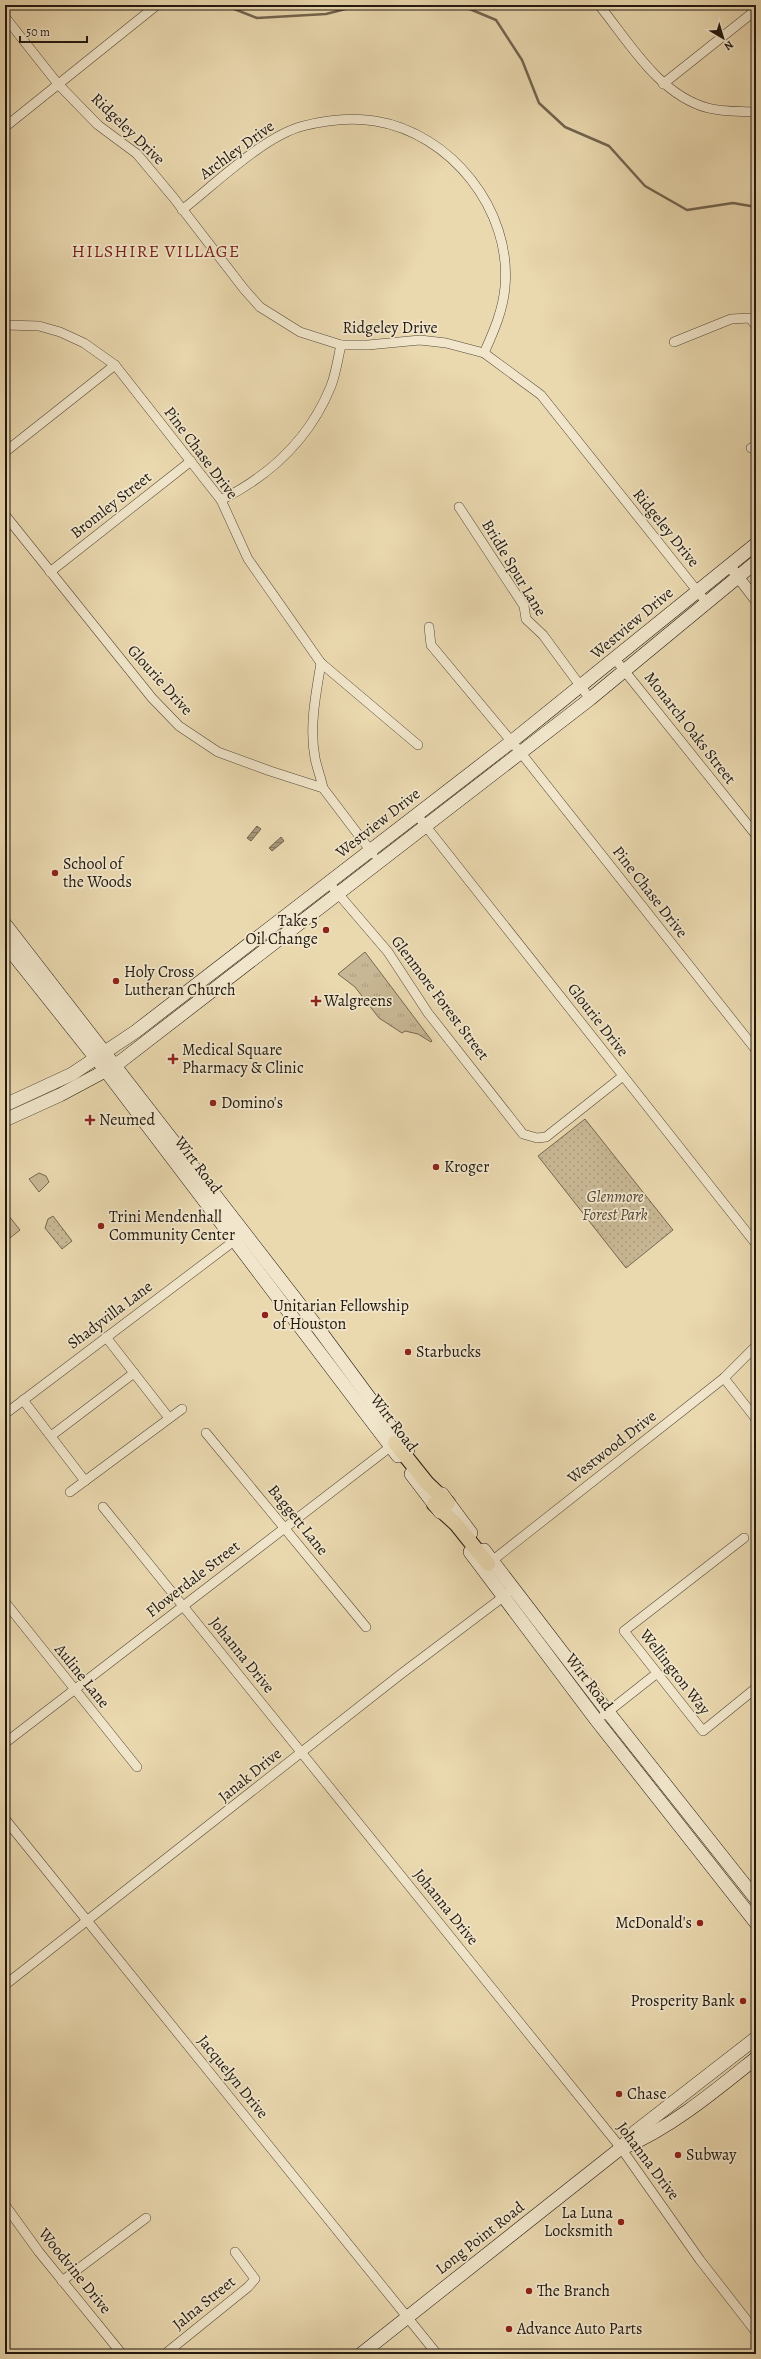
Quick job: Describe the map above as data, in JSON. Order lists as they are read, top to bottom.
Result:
{
  "streets": {
    "main road": ["Westview Drive", "Wirt Road", "Long Point Road"],
    "street": [
      "Ridgeley Drive",
      "Archley Drive",
      "Pine Chase Drive",
      "Bromley Street",
      "Bridle Spur Lane",
      "Glourie Drive",
      "Monarch Oaks Street",
      "Glenmore Forest Street",
      "Shadyvilla Lane",
      "Westwood Drive",
      "Baggett Lane",
      "Flowerdale Street",
      "Johanna Drive",
      "Wellington Way",
      "Auline Lane",
      "Janak Drive",
      "Jacquelyn Drive",
      "Woodvine Drive",
      "Jalna Street"
    ]
  },
  "crossings": [
    ["Ridgeley Drive", "Archley Drive"],
    ["Ridgeley Drive", "Westview Drive"],
    ["Pine Chase Drive", "Bromley Street"],
    ["Pine Chase Drive", "Westview Drive"],
    ["Bromley Street", "Glourie Drive"],
    ["Bridle Spur Lane", "Westview Drive"],
    ["Westview Drive", "Glourie Drive"],
    ["Westview Drive", "Monarch Oaks Street"],
    ["Westview Drive", "Glenmore Forest Street"],
    ["Westview Drive", "Wirt Road"],
    ["Glourie Drive", "Glenmore Forest Street"],
    ["Wirt Road", "Shadyvilla Lane"],
    ["Wirt Road", "Westwood Drive"],
    ["Wirt Road", "Flowerdale Street"],
    ["Wirt Road", "Janak Drive"],
    ["Baggett Lane", "Flowerdale Street"],
    ["Flowerdale Street", "Johanna Drive"],
    ["Flowerdale Street", "Auline Lane"],
    ["Johanna Drive", "Janak Drive"],
    ["Johanna Drive", "Long Point Road"],
    ["Janak Drive", "Jacquelyn Drive"],
    ["Jacquelyn Drive", "Long Point Road"]
  ],
  "districts": ["HILSHIRE VILLAGE"],
  "parks": ["Glenmore Forest Park"],
  "places": {
    "other": [
      "School of the Woods",
      "Take 5 Oil Change",
      "Holy Cross Lutheran Church",
      "Domino's",
      "Kroger",
      "Trini Mendenhall Community Center",
      "Unitarian Fellowship of Houston",
      "Starbucks",
      "McDonald's",
      "Prosperity Bank",
      "Chase",
      "Subway",
      "La Luna Locksmith",
      "The Branch",
      "Advance Auto Parts"
    ],
    "health": ["Walgreens", "Medical Square Pharmacy & Clinic", "Neumed"]
  },
  "scale_bar": "50 m",
  "north": "bottom right"
}
